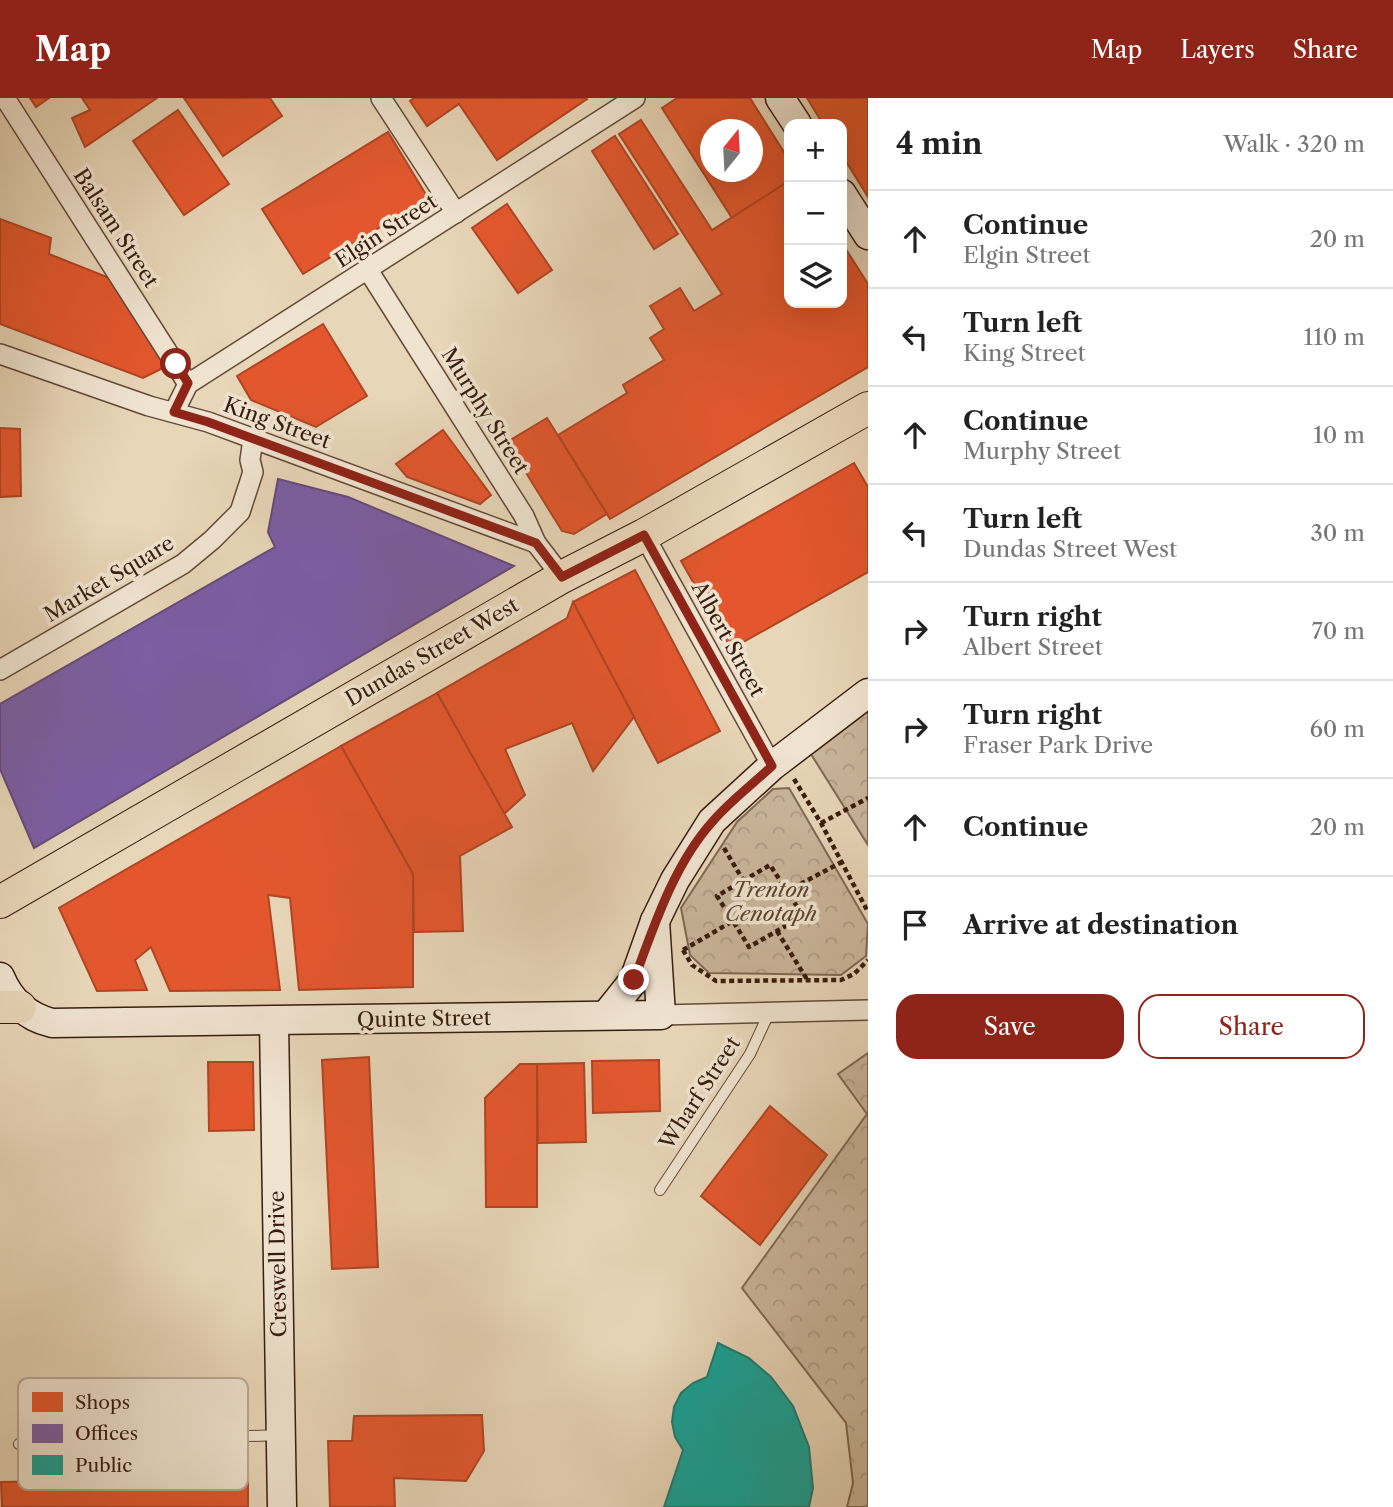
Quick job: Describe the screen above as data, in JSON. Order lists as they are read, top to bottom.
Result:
{
  "streets": {
    "main road": ["Dundas Street West"],
    "street": [
      "Balsam Street",
      "Elgin Street",
      "Murphy Street",
      "King Street",
      "Market Square",
      "Albert Street",
      "Quinte Street",
      "Creswell Drive"
    ],
    "lane": ["Wharf Street"]
  },
  "crossings": [
    ["Balsam Street", "Elgin Street"],
    ["Elgin Street", "Murphy Street"],
    ["Murphy Street", "King Street"],
    ["Murphy Street", "Dundas Street West"],
    ["King Street", "Market Square"],
    ["Albert Street", "Dundas Street West"],
    ["Quinte Street", "Wharf Street"],
    ["Quinte Street", "Creswell Drive"]
  ],
  "parks": ["Trenton Cenotaph"],
  "legend": ["Shops", "Offices", "Public"],
  "north": "top",
  "page": {
    "header": "Map",
    "nav": ["Map", "Layers", "Share"],
    "heading": ["4 min", "Walk · 320 m"],
    "map_buttons": ["+", "−"],
    "list": [
      ["Continue", "Elgin Street", "20 m"],
      ["Turn left", "King Street", "110 m"],
      ["Continue", "Murphy Street", "10 m"],
      ["Turn left", "Dundas Street West", "30 m"],
      ["Turn right", "Albert Street", "70 m"],
      ["Turn right", "Fraser Park Drive", "60 m"],
      ["Continue", "20 m"],
      "Arrive at destination"
    ],
    "buttons": ["Save", "Share"]
  }
}
